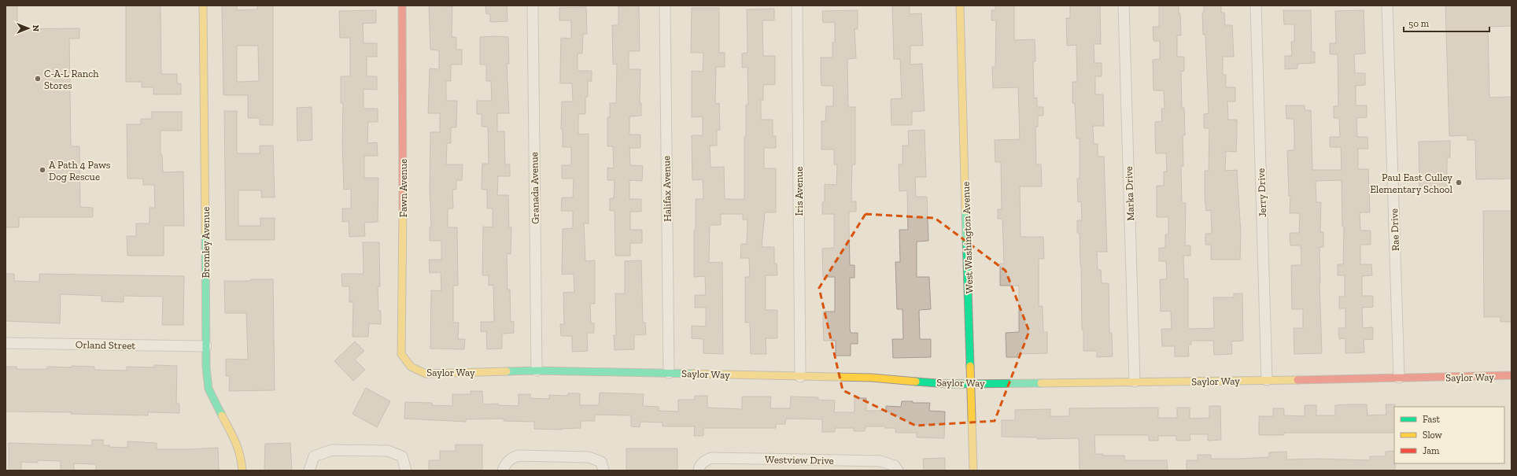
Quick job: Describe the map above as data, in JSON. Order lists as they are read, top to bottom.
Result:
{
  "streets": {
    "street": [
      "Fawn Avenue",
      "Granada Avenue",
      "Halifax Avenue",
      "Iris Avenue",
      "Jerry Drive",
      "Marka Drive",
      "Rae Drive",
      "West Washington Avenue",
      "Bromley Avenue",
      "Orland Street",
      "Saylor Way",
      "Westview Drive"
    ]
  },
  "crossings": [
    ["Fawn Avenue", "Saylor Way"],
    ["Granada Avenue", "Saylor Way"],
    ["Halifax Avenue", "Saylor Way"],
    ["Iris Avenue", "Saylor Way"],
    ["Jerry Drive", "Saylor Way"],
    ["Marka Drive", "Saylor Way"],
    ["Rae Drive", "Saylor Way"],
    ["West Washington Avenue", "Saylor Way"],
    ["Bromley Avenue", "Orland Street"]
  ],
  "places": ["C-A-L Ranch Stores", "A Path 4 Paws Dog Rescue", "Paul East Culley Elementary School"],
  "legend": ["Fast", "Slow", "Jam"],
  "scale_bar": "50 m",
  "north": "right"
}
